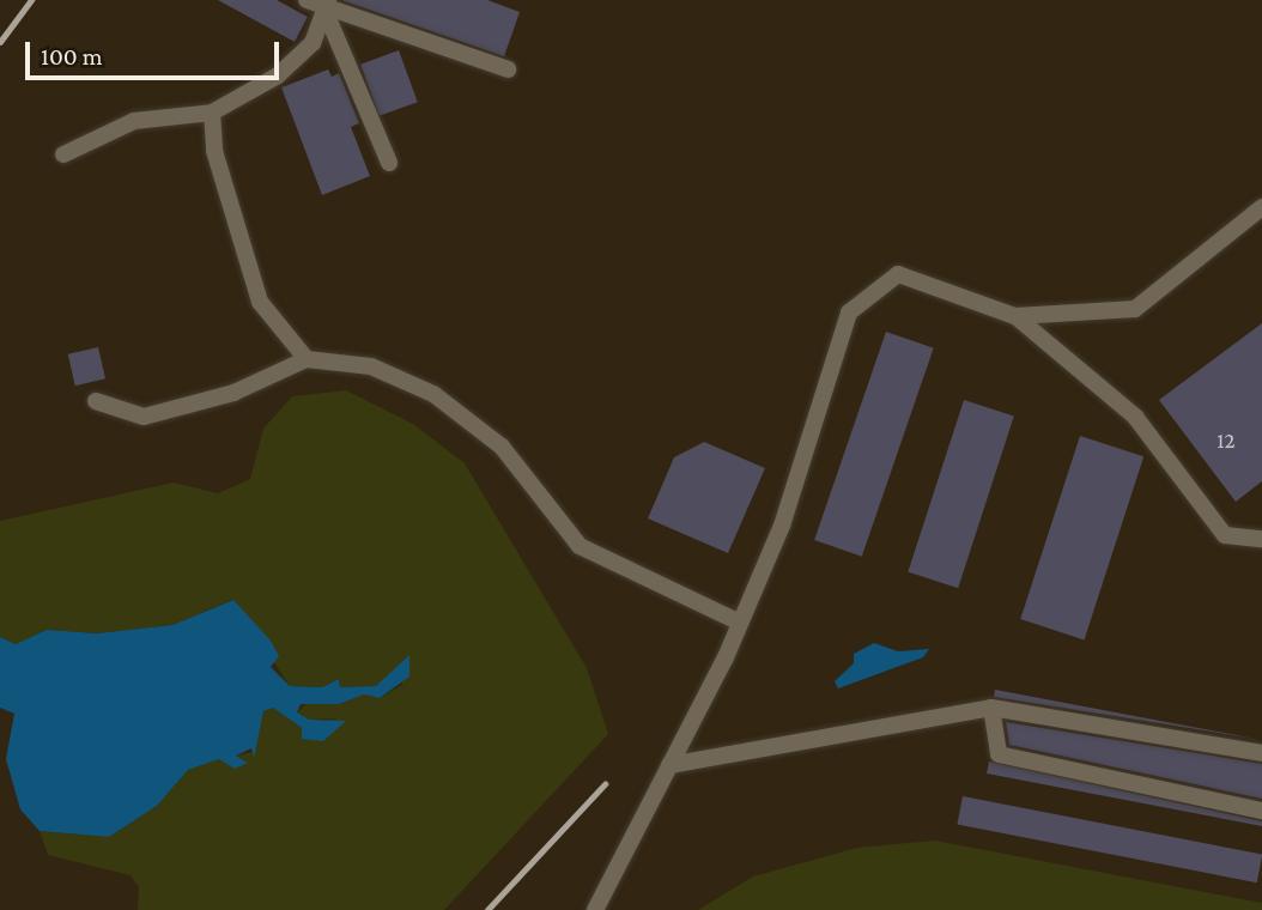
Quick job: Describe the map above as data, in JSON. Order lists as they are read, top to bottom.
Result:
{
  "house_numbers": ["12"],
  "scale_bar": "100 m"
}
